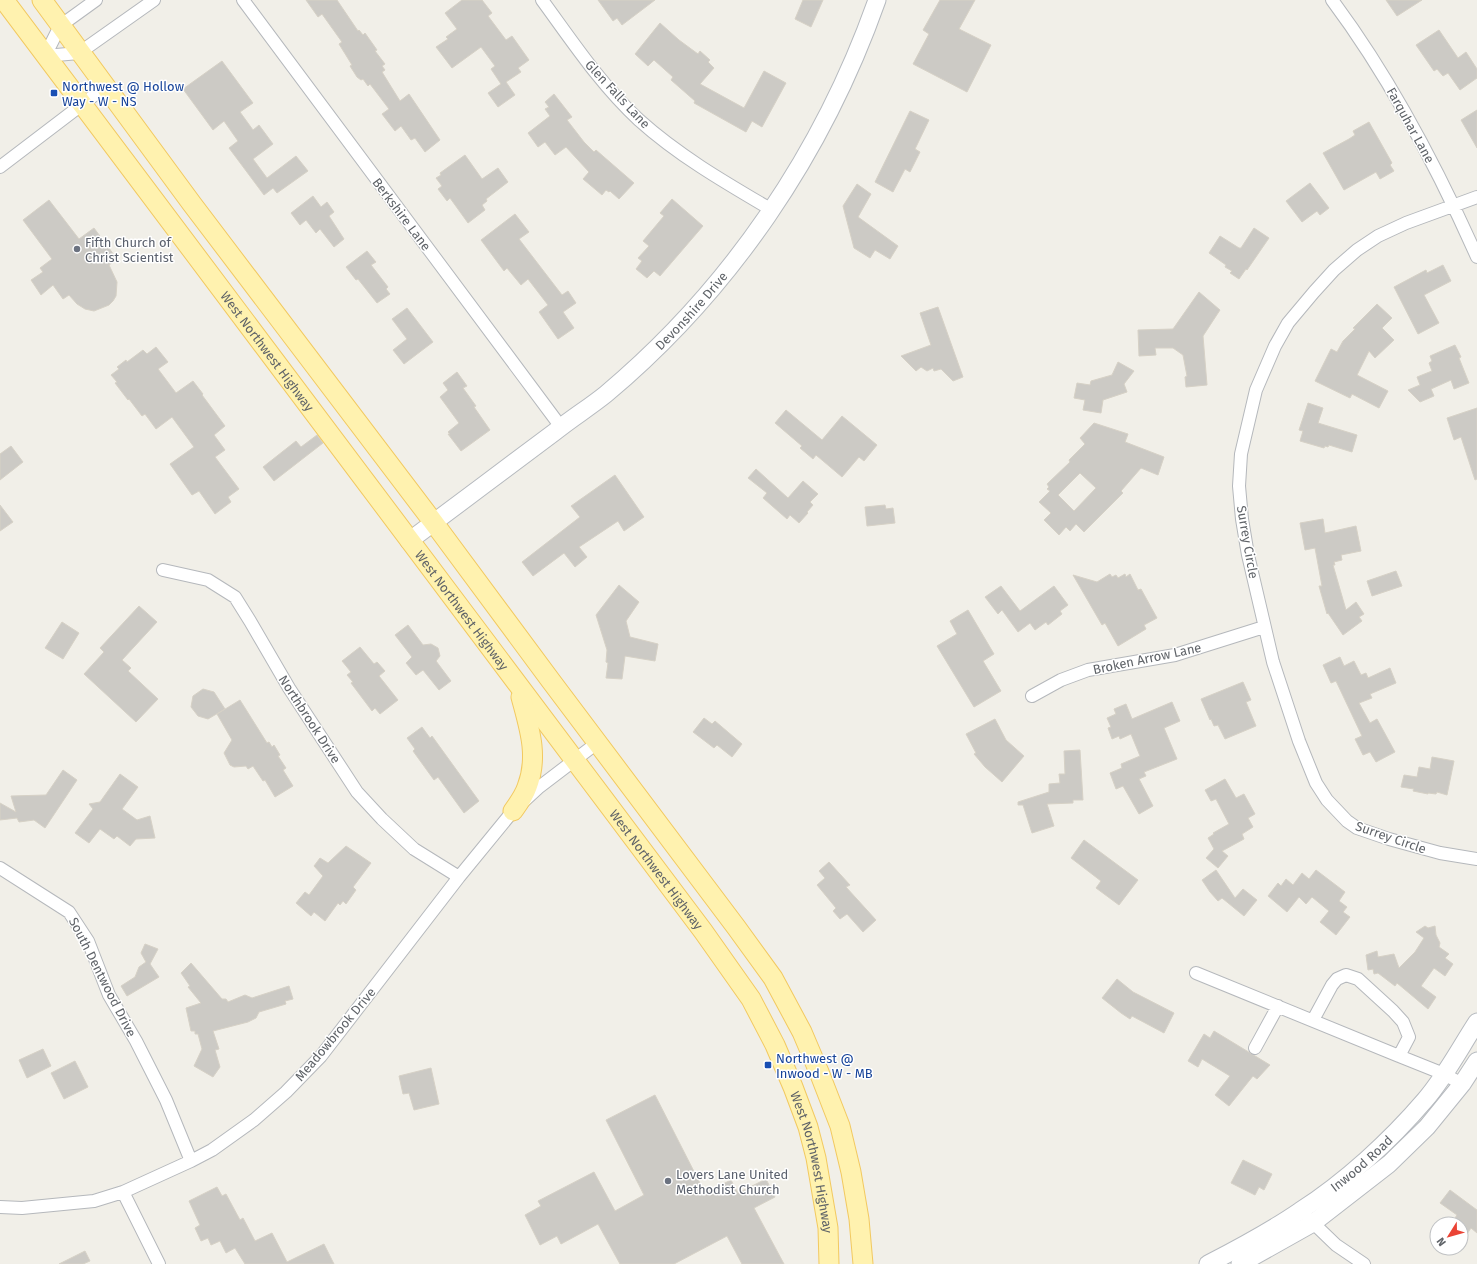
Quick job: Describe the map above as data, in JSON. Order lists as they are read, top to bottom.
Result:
{
  "streets": {
    "main road": ["West Northwest Highway"],
    "street": [
      "Glen Falls Lane",
      "Farquhar Lane",
      "Berkshire Lane",
      "Devonshire Drive",
      "Surrey Circle",
      "Broken Arrow Lane",
      "Northbrook Drive",
      "South Dentwood Drive",
      "Meadowbrook Drive",
      "Inwood Road"
    ]
  },
  "crossings": [
    ["Glen Falls Lane", "Devonshire Drive"],
    ["Farquhar Lane", "Surrey Circle"],
    ["Berkshire Lane", "Devonshire Drive"],
    ["Devonshire Drive", "West Northwest Highway"],
    ["West Northwest Highway", "Meadowbrook Drive"],
    ["Surrey Circle", "Broken Arrow Lane"],
    ["Northbrook Drive", "Meadowbrook Drive"],
    ["South Dentwood Drive", "Meadowbrook Drive"]
  ],
  "places": {
    "transit": ["Northwest @ Hollow Way - W - NS", "Northwest @ Inwood - W - MB"],
    "other": ["Fifth Church of Christ Scientist", "Lovers Lane United Methodist Church"]
  },
  "north": "bottom left"
}
